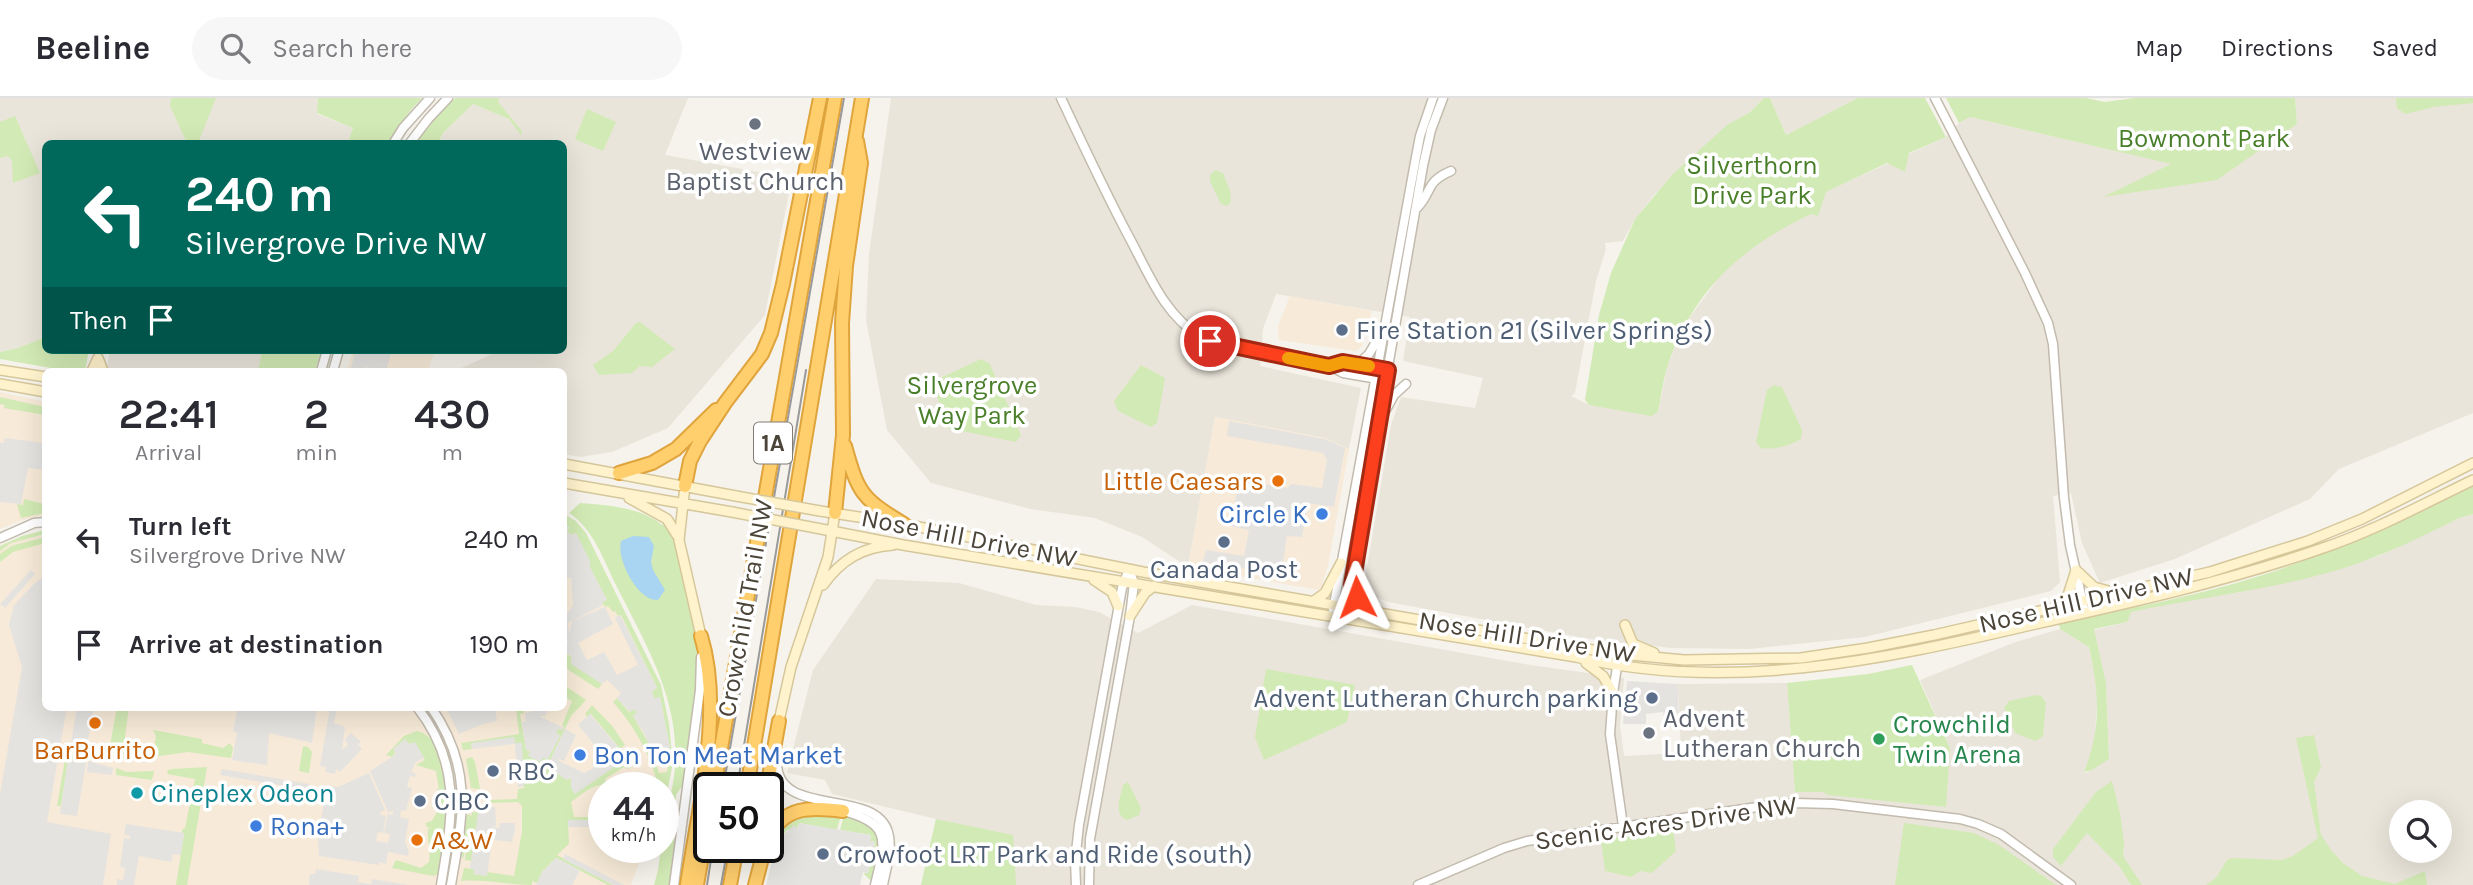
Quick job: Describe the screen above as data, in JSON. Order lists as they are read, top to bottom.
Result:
{
  "streets": {
    "highway": ["1A", "Crowchild Trail NW"],
    "main road": ["Nose Hill Drive NW"],
    "street": ["Scenic Acres Drive NW"]
  },
  "parks": ["Bowmont Park", "Silverthorn Drive Park", "Silvergrove Way Park"],
  "places": [
    "Westview Baptist Church",
    "Fire Station 21 (Silver Springs)",
    "Little Caesars",
    "Circle K",
    "Canada Post",
    "Advent Lutheran Church parking",
    "BarBurrito",
    "Advent Lutheran Church",
    "Crowchild Twin Arena",
    "Bon Ton Meat Market",
    "RBC",
    "Cineplex Odeon",
    "CIBC",
    "Rona+",
    "A&W",
    "Crowfoot LRT Park and Ride (south)"
  ],
  "page": {
    "header": "Beeline",
    "search": "Search here",
    "nav": ["Map", "Directions", "Saved"],
    "turn": ["240 m", "Silvergrove Drive NW"],
    "then": "Then",
    "eta": [
      "22:41",
      "Arrival",
      "2",
      "min",
      "430",
      "m"
    ],
    "list": [
      {
        "name": "Turn left",
        "note": "Silvergrove Drive NW",
        "value": "240 m"
      },
      {
        "name": "Arrive at destination",
        "value": "190 m"
      }
    ],
    "speed": "44 km/h",
    "limit": "50"
  }
}
